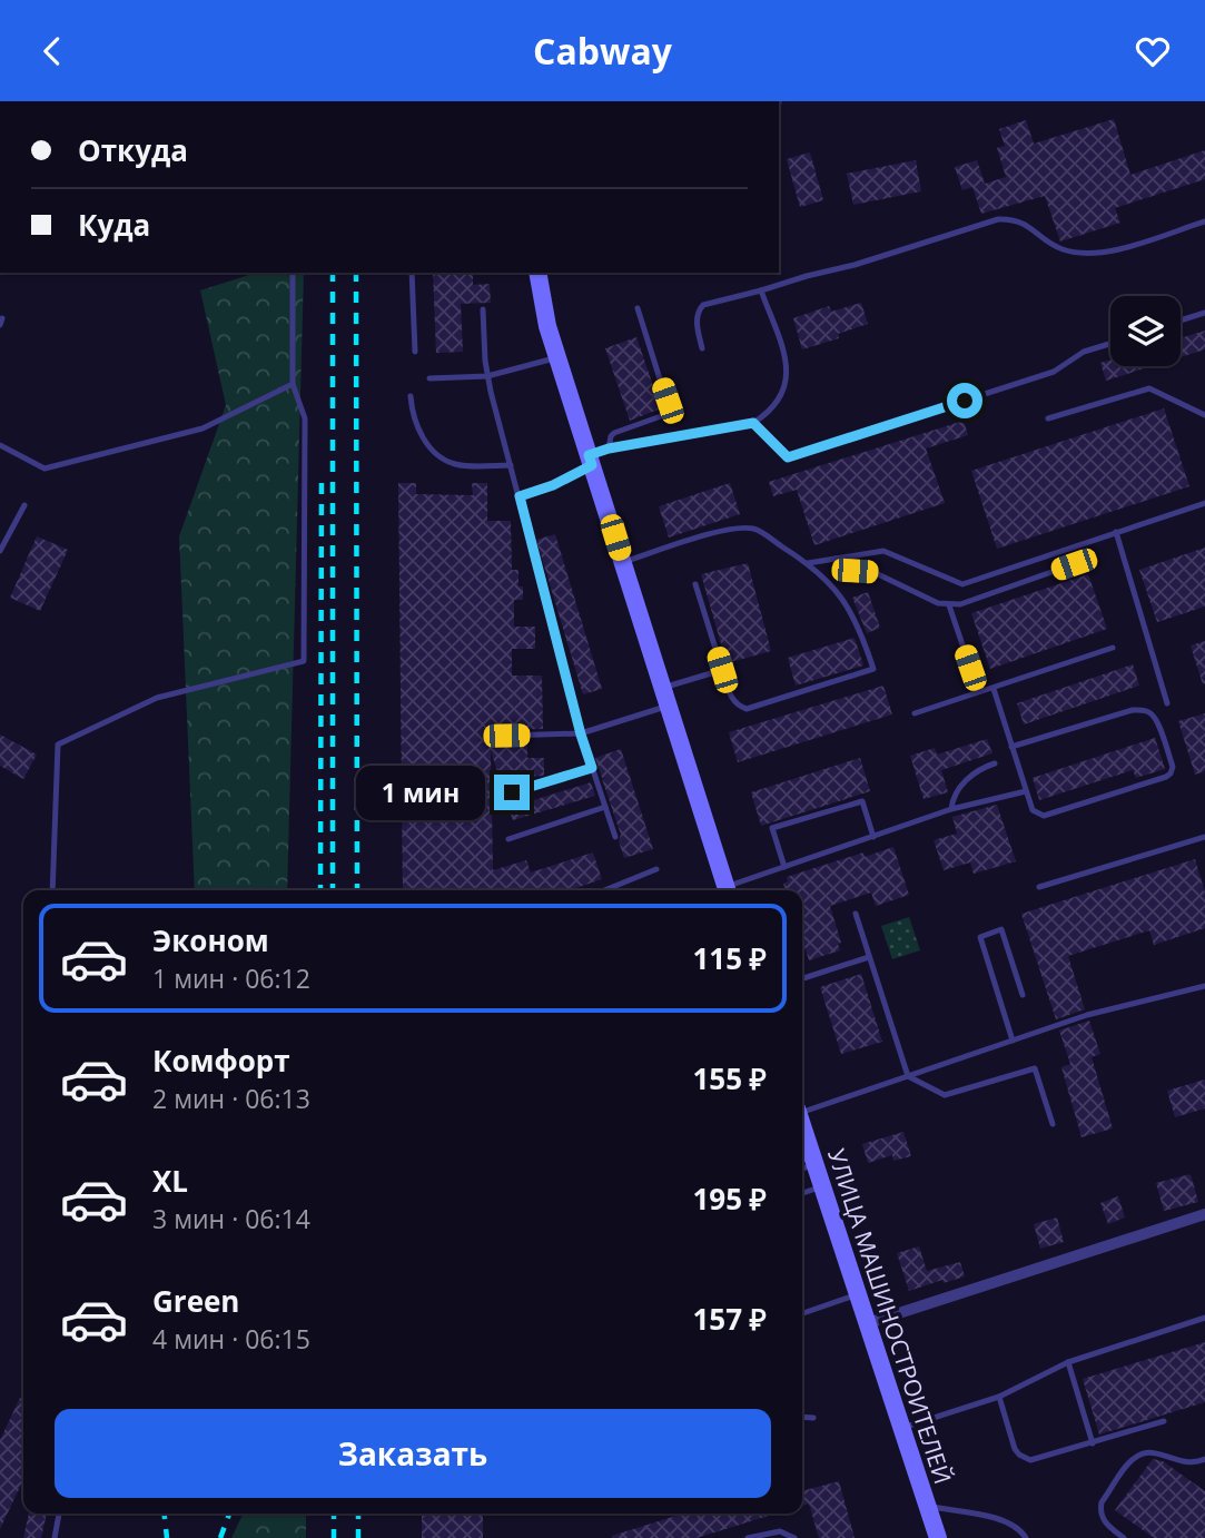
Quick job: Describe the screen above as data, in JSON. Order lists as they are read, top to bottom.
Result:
{
  "streets": {
    "main road": ["УЛИЦА МАШИНОСТРОИТЕЛЕЙ"]
  },
  "page": {
    "header": "Cabway",
    "banner": ["Откуда", "Куда"],
    "bubble": "1 мин",
    "list": [
      {
        "name": "Эконом",
        "note": "1 мин · 06:12",
        "value": "115 ₽"
      },
      {
        "name": "Комфорт",
        "note": "2 мин · 06:13",
        "value": "155 ₽"
      },
      {
        "name": "XL",
        "note": "3 мин · 06:14",
        "value": "195 ₽"
      },
      {
        "name": "Green",
        "note": "4 мин · 06:15",
        "value": "157 ₽"
      }
    ],
    "buttons": "Заказать"
  }
}
